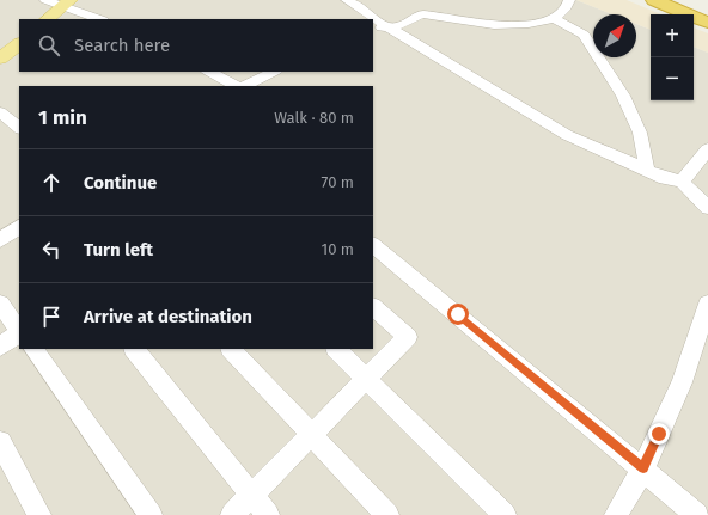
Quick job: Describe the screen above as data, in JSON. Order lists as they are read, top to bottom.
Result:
{
  "north": "top right",
  "page": {
    "map_buttons": ["+", "−"],
    "search": "Search here",
    "heading": ["1 min", "Walk · 80 m"],
    "list": [
      ["Continue", "70 m"],
      ["Turn left", "10 m"],
      "Arrive at destination"
    ]
  }
}
